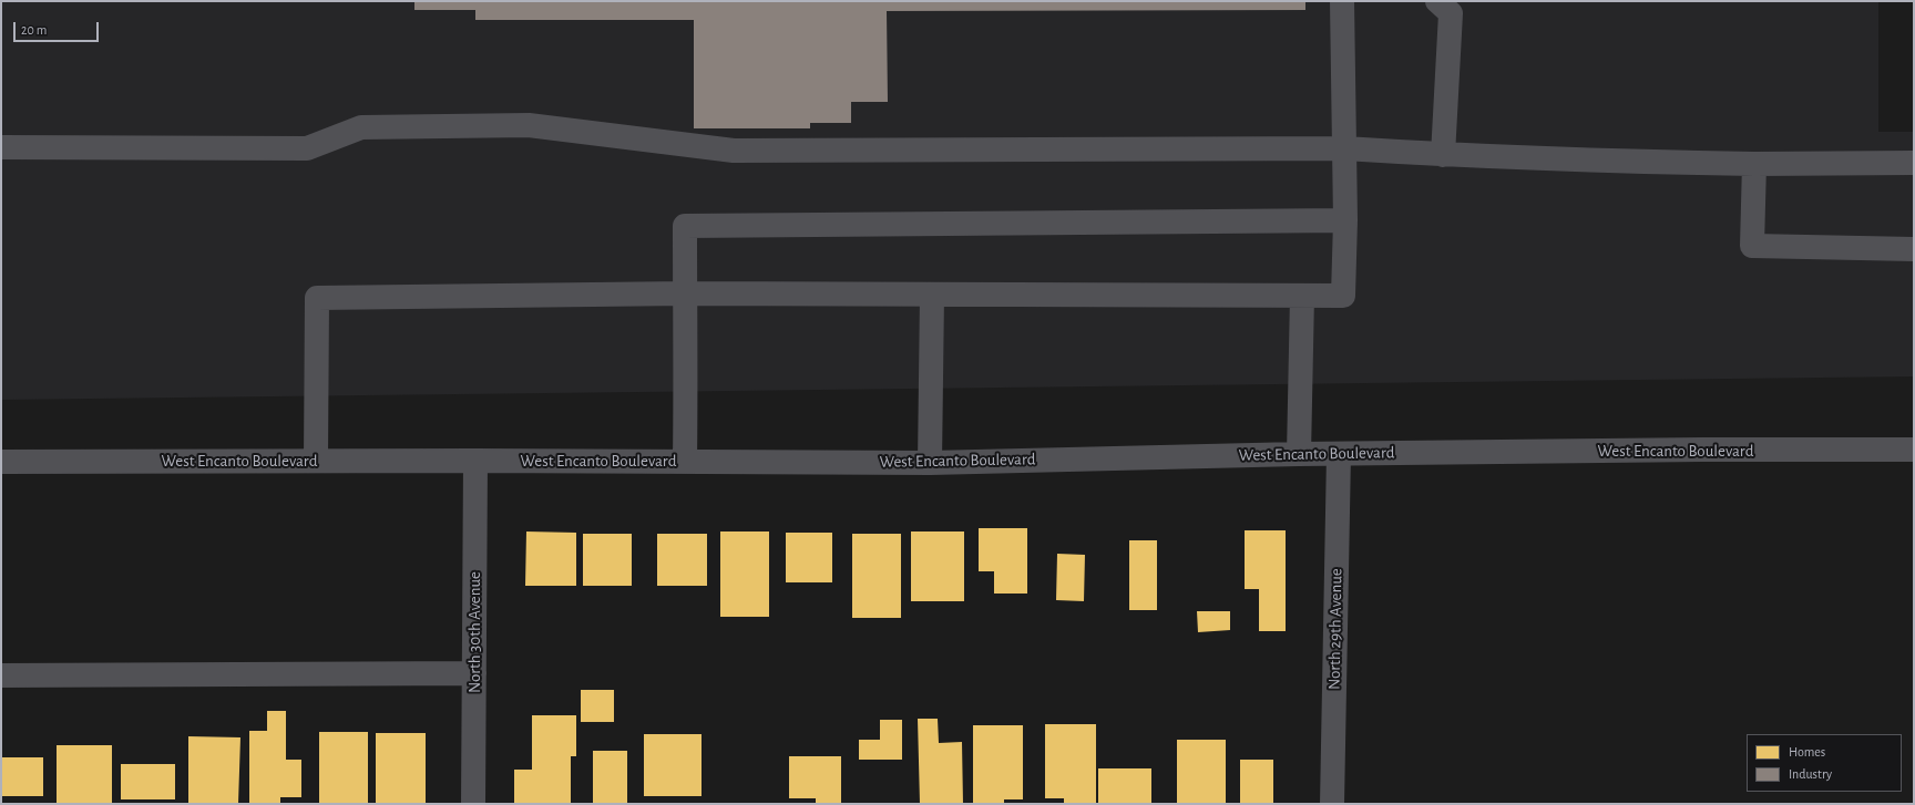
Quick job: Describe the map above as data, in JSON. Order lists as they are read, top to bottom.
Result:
{
  "streets": {
    "street": ["West Encanto Boulevard", "North 29th Avenue", "North 30th Avenue"]
  },
  "crossings": [
    ["West Encanto Boulevard", "North 29th Avenue"],
    ["West Encanto Boulevard", "North 30th Avenue"]
  ],
  "legend": ["Homes", "Industry"],
  "scale_bar": "20 m"
}
